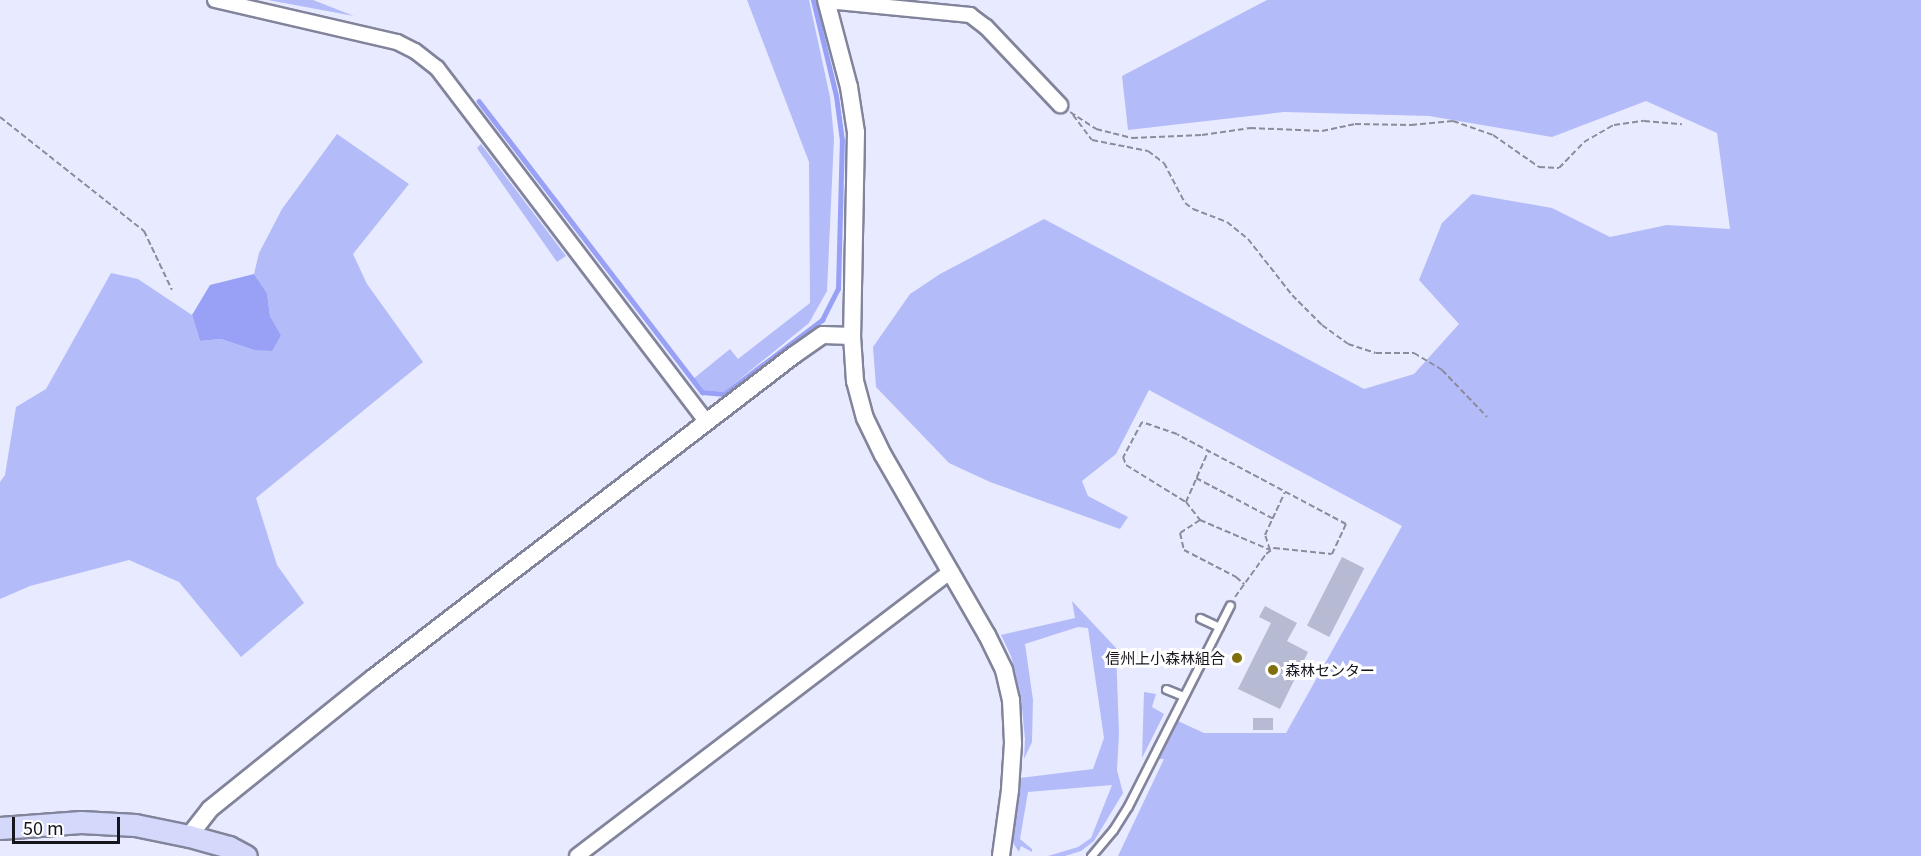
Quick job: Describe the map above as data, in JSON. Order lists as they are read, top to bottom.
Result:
{
  "places": ["信州上小森林組合", "森林センター"],
  "scale_bar": "50 m"
}
